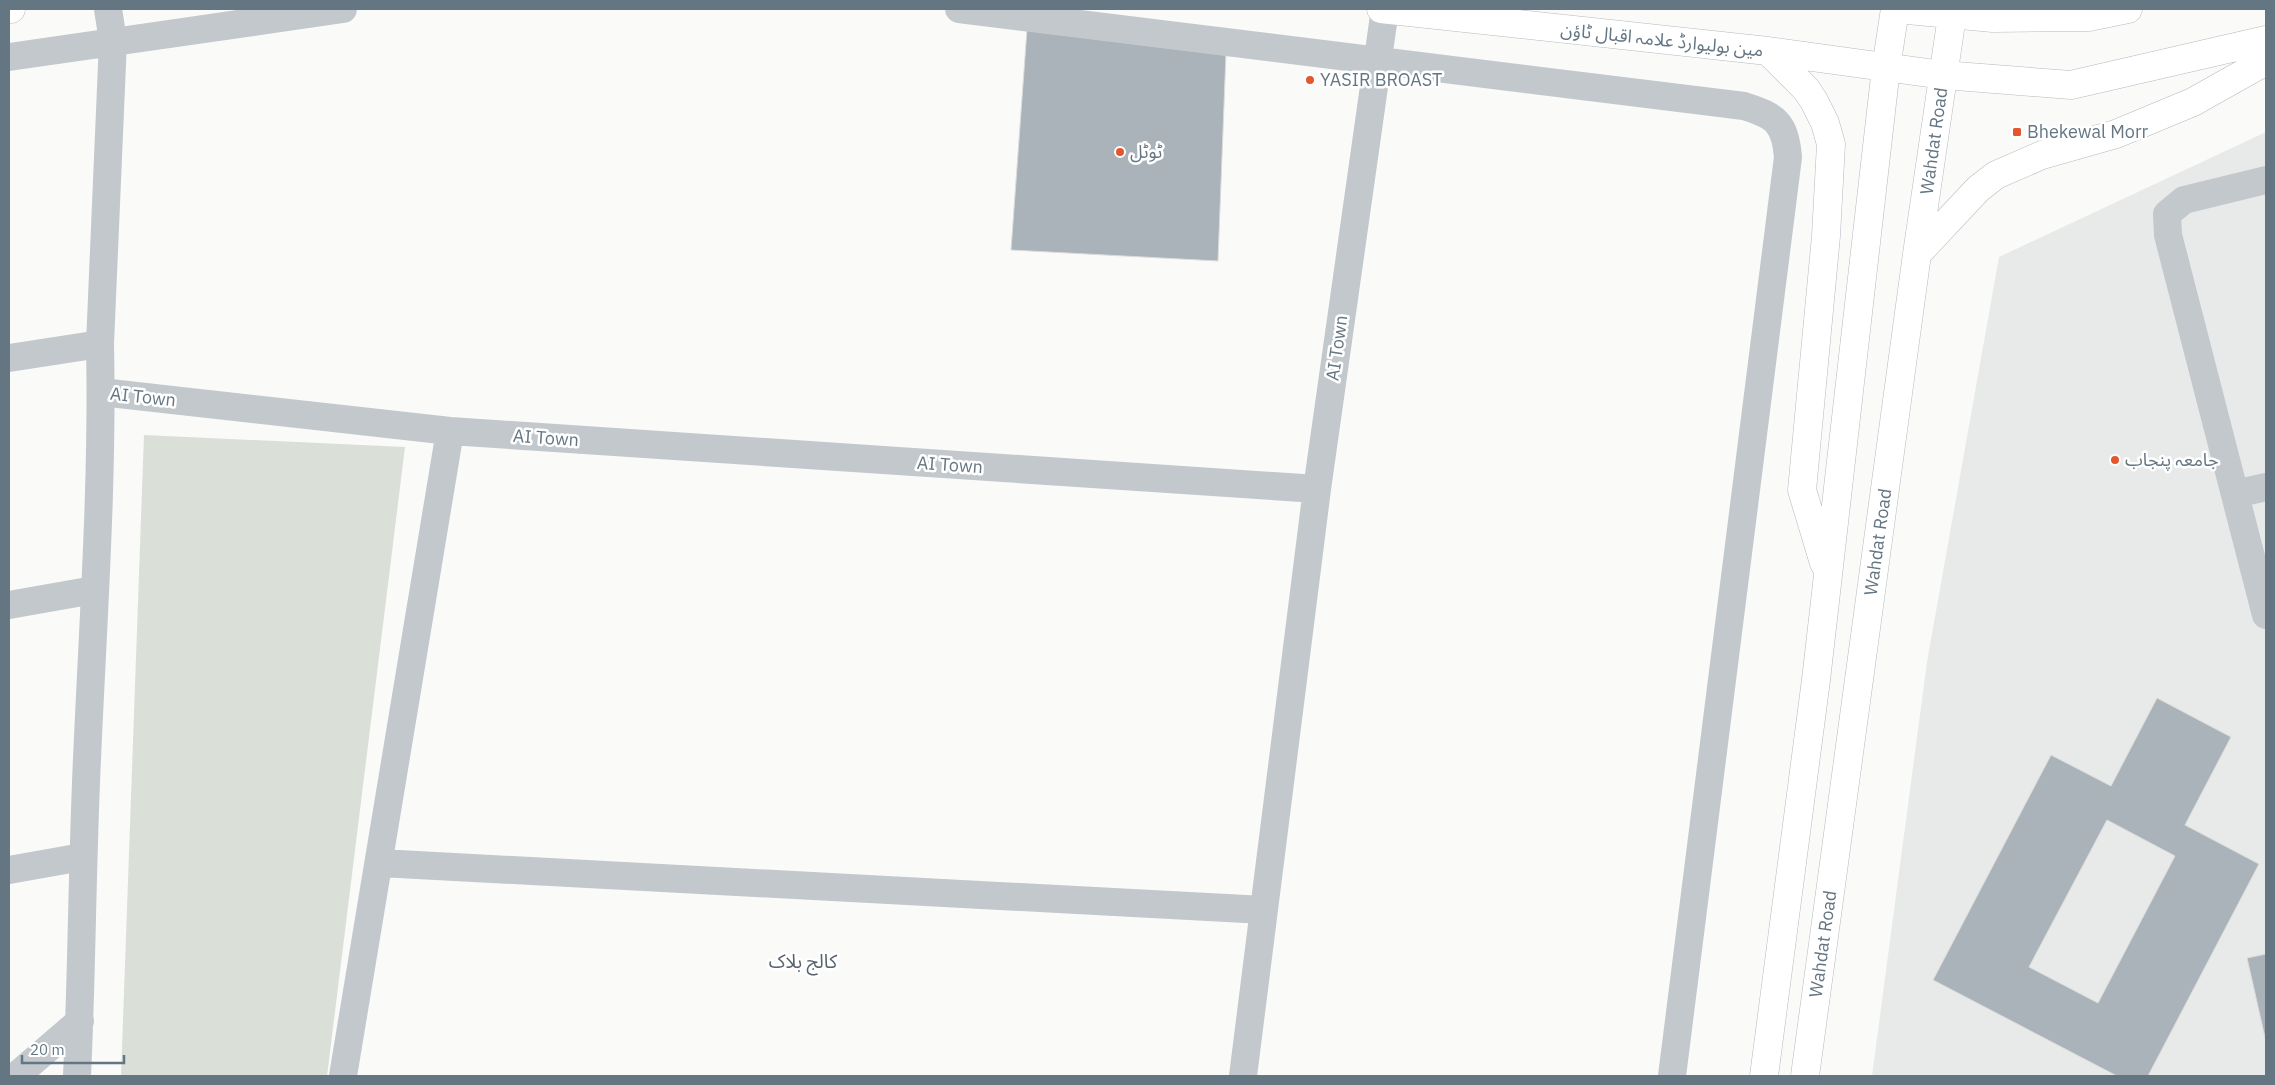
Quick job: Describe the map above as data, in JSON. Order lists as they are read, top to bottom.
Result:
{
  "streets": {
    "main road": ["مین بولیوارڈ علامہ اقبال ٹاؤن", "Wahdat Road"],
    "street": ["AI Town"]
  },
  "crossings": [
    ["مین بولیوارڈ علامہ اقبال ٹاؤن", "Wahdat Road"],
    ["مین بولیوارڈ علامہ اقبال ٹاؤن", "AI Town"]
  ],
  "districts": ["کالج بلاک"],
  "places": {
    "other": ["YASIR BROAST", "ٹوٹل", "جامعہ پنجاب"],
    "transit": ["Bhekewal Morr"]
  },
  "scale_bar": "20 m"
}
